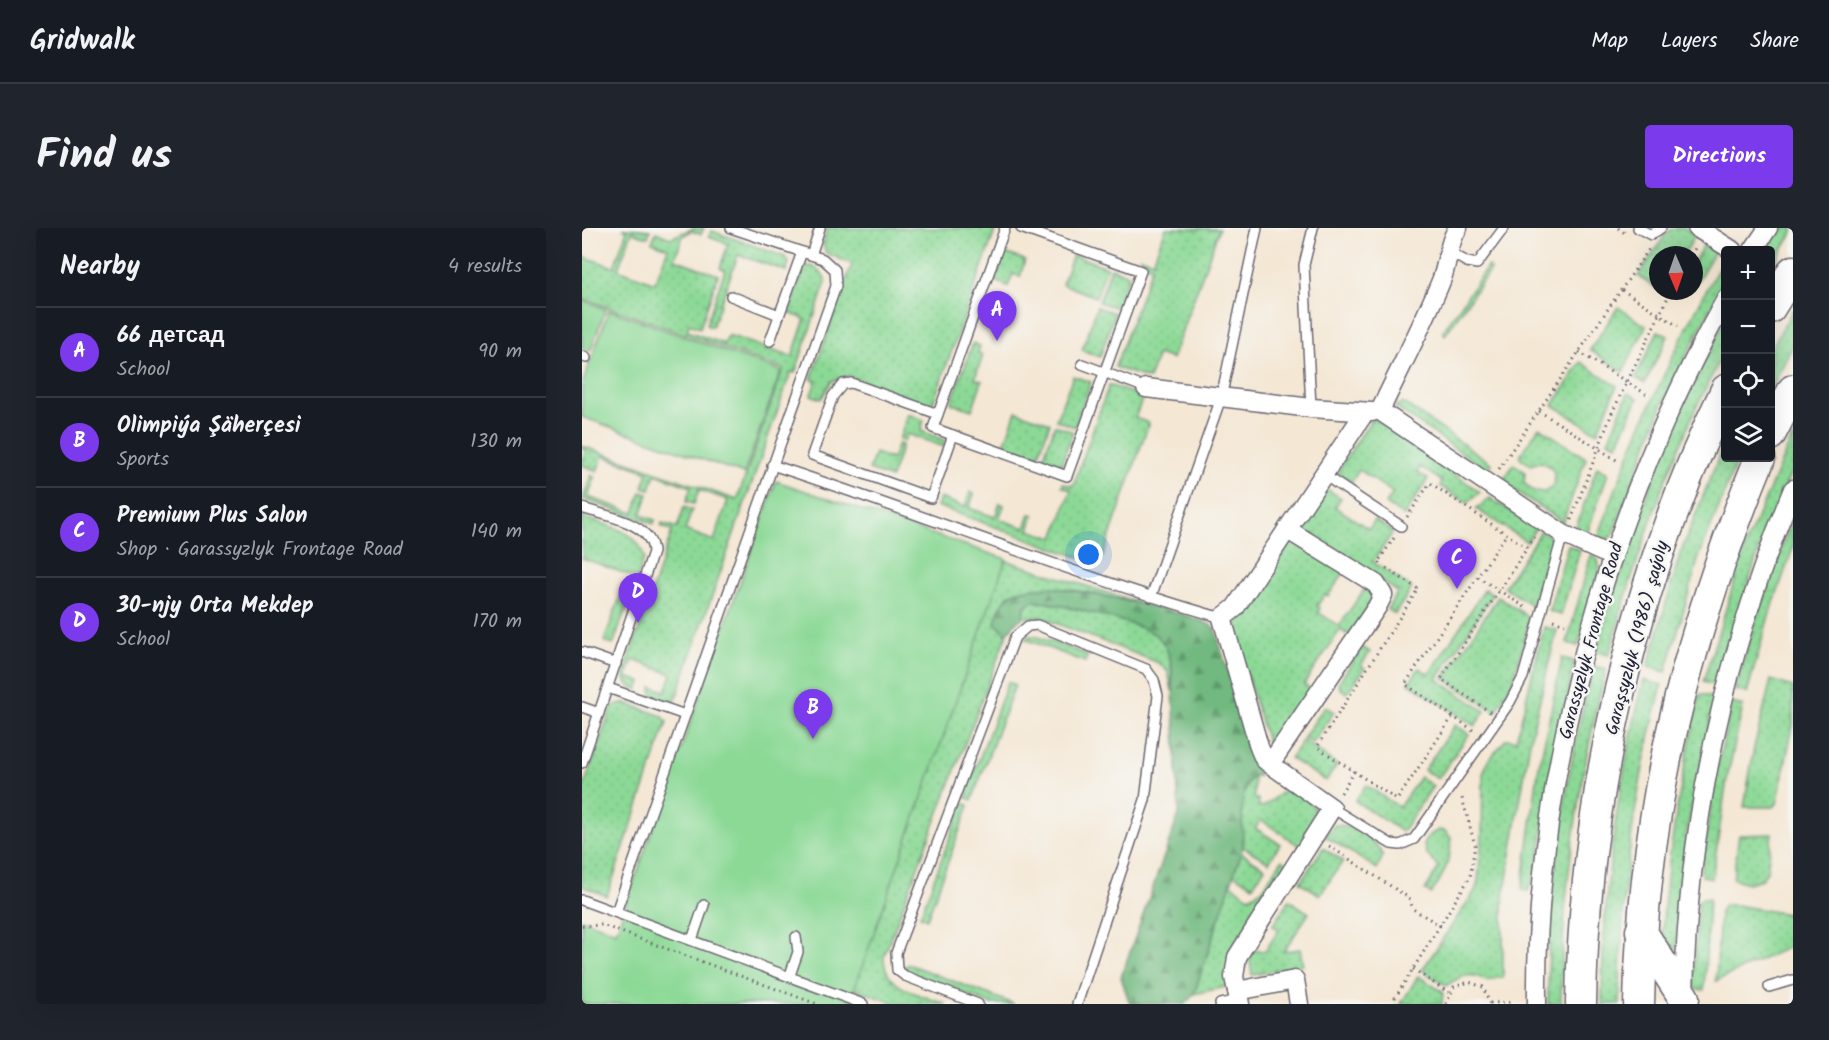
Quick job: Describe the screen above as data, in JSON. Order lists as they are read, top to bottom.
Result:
{
  "streets": {
    "main road": ["Garaşsyzlyk (1986) şaýoly"],
    "street": ["Garassyzlyk Frontage Road"]
  },
  "north": "bottom",
  "page": {
    "header": "Gridwalk",
    "nav": ["Map", "Layers", "Share"],
    "title": "Find us",
    "buttons": "Directions",
    "heading": ["Nearby", "4 results"],
    "map_buttons": ["+", "−"],
    "pins": [
      "A",
      "C",
      "D",
      "B"
    ],
    "list": [
      {
        "mark": "A",
        "name": "66 детсад",
        "note": "School",
        "value": "90 m"
      },
      {
        "mark": "B",
        "name": "Olimpiýa Şäherçesi",
        "note": "Sports",
        "value": "130 m"
      },
      {
        "mark": "C",
        "name": "Premium Plus Salon",
        "note": "Shop · Garassyzlyk Frontage Road",
        "value": "140 m"
      },
      {
        "mark": "D",
        "name": "30-njy Orta Mekdep",
        "note": "School",
        "value": "170 m"
      }
    ]
  }
}
